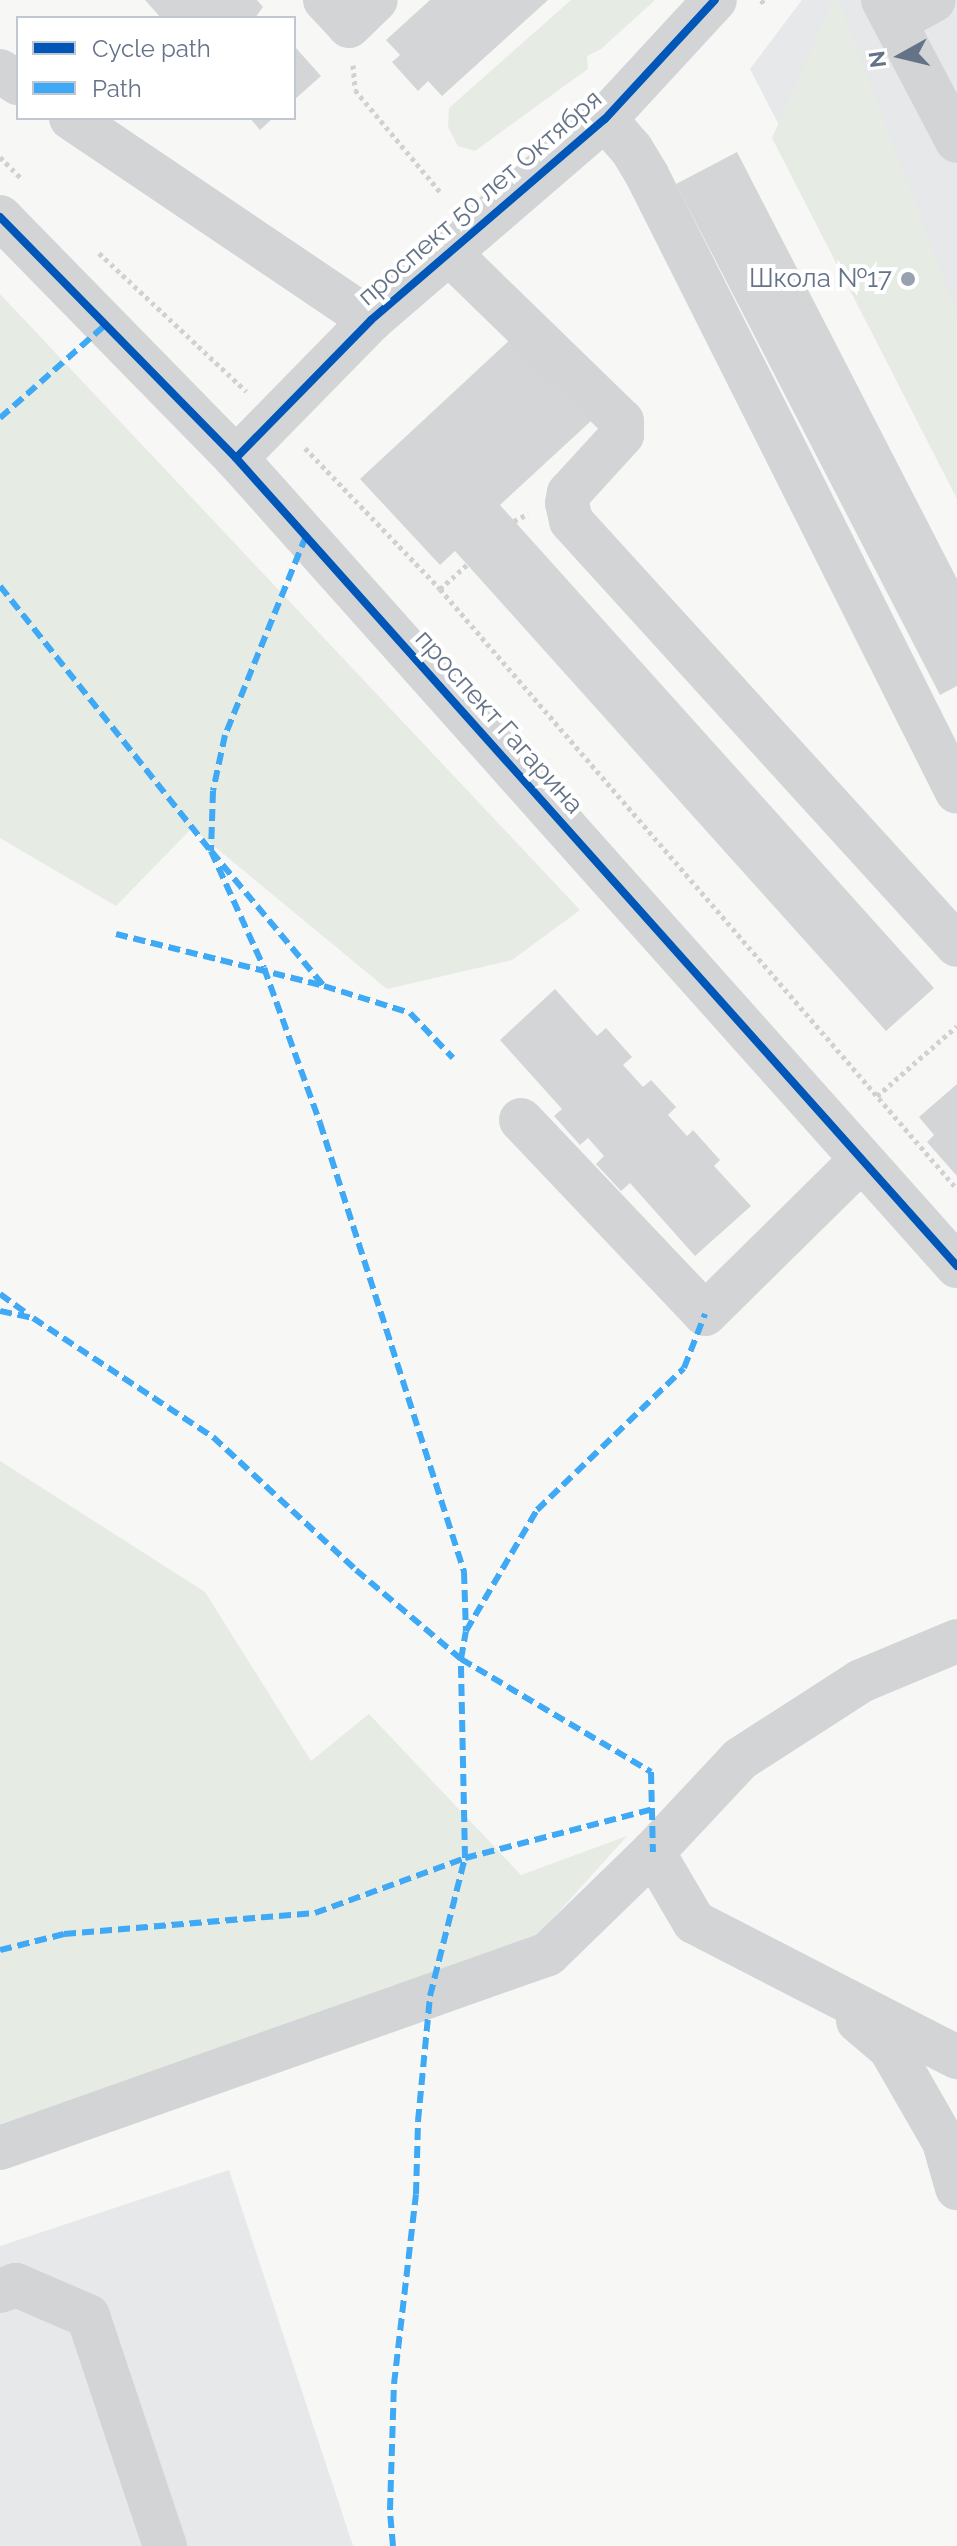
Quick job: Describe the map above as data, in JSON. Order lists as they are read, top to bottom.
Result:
{
  "streets": {
    "street": ["проспект 50 лет Октября", "проспект Гагарина"]
  },
  "crossings": [
    ["проспект 50 лет Октября", "проспект Гагарина"]
  ],
  "places": ["Школа №17"],
  "legend": ["Cycle path", "Path"],
  "north": "left"
}
